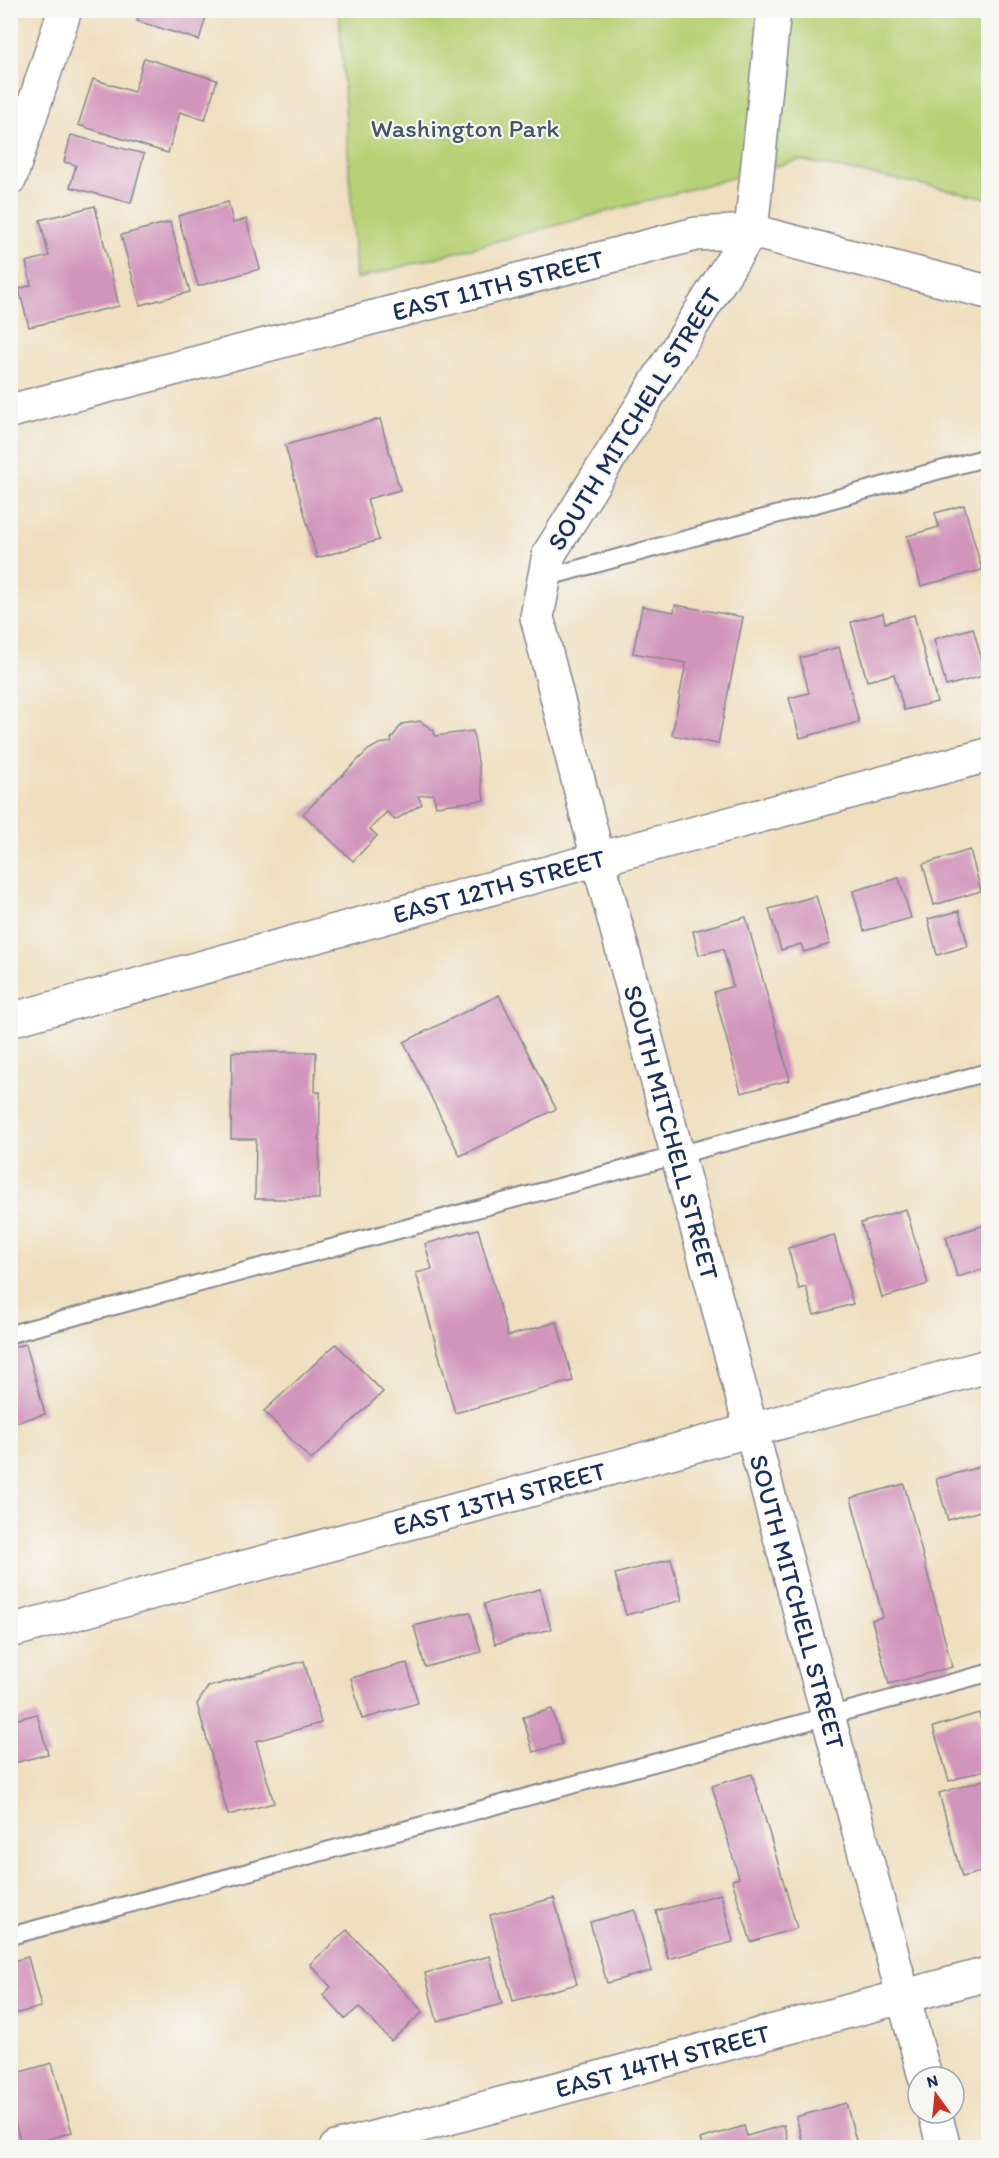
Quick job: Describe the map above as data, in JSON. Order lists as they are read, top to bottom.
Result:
{
  "streets": {
    "street": [
      "EAST 11TH STREET",
      "SOUTH MITCHELL STREET",
      "EAST 12TH STREET",
      "EAST 13TH STREET",
      "EAST 14TH STREET"
    ]
  },
  "crossings": [
    ["EAST 11TH STREET", "SOUTH MITCHELL STREET"],
    ["SOUTH MITCHELL STREET", "EAST 12TH STREET"],
    ["SOUTH MITCHELL STREET", "EAST 13TH STREET"],
    ["SOUTH MITCHELL STREET", "EAST 14TH STREET"]
  ],
  "parks": ["Washington Park"],
  "north": "top"
}
